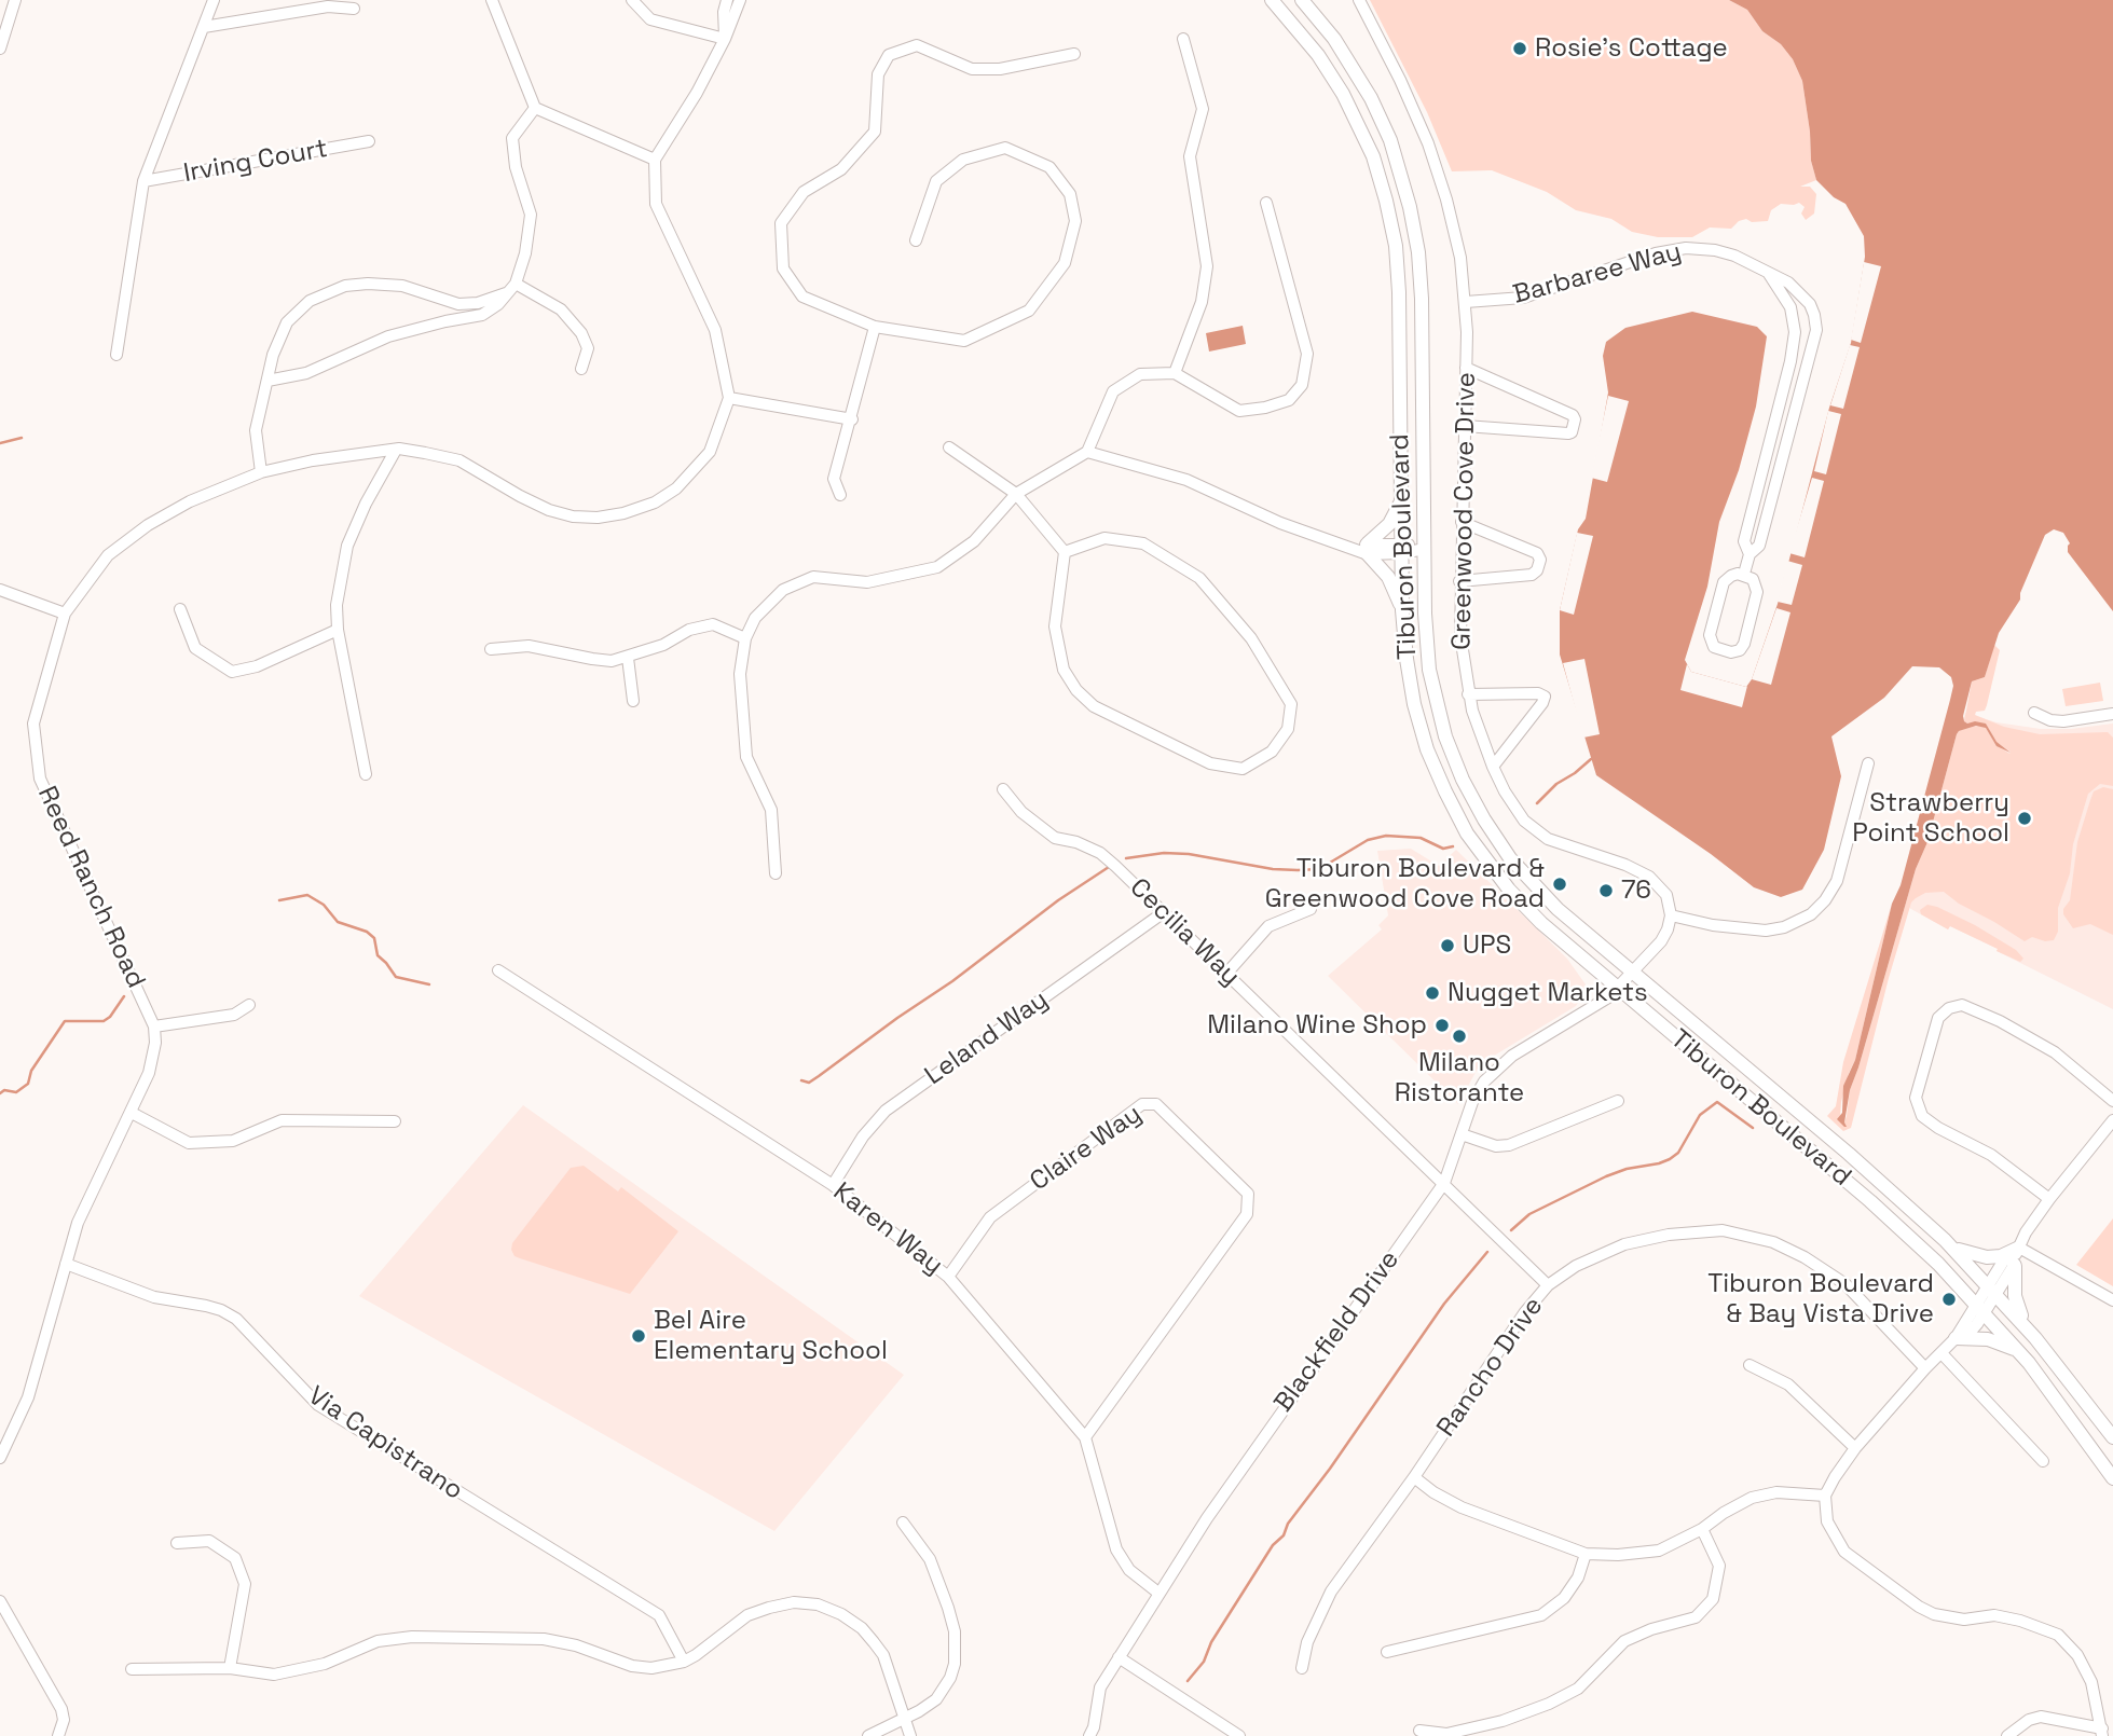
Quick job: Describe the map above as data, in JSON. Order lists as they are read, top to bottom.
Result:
{
  "streets": {
    "main road": ["Tiburon Boulevard"],
    "street": [
      "Irving Court",
      "Barbaree Way",
      "Greenwood Cove Drive",
      "Reed Ranch Road",
      "Cecilia Way",
      "Leland Way",
      "Claire Way",
      "Karen Way",
      "Blackfield Drive",
      "Rancho Drive",
      "Via Capistrano"
    ]
  },
  "crossings": [
    ["Barbaree Way", "Greenwood Cove Drive"],
    ["Tiburon Boulevard", "Blackfield Drive"],
    ["Cecilia Way", "Leland Way"],
    ["Cecilia Way", "Blackfield Drive"],
    ["Cecilia Way", "Rancho Drive"],
    ["Leland Way", "Karen Way"],
    ["Claire Way", "Karen Way"],
    ["Karen Way", "Blackfield Drive"]
  ],
  "places": [
    "Rosie's Cottage",
    "Strawberry Point School",
    "Tiburon Boulevard & Greenwood Cove Road",
    "76",
    "UPS",
    "Nugget Markets",
    "Milano Wine Shop",
    "Milano Ristorante",
    "Tiburon Boulevard & Bay Vista Drive",
    "Bel Aire Elementary School"
  ]
}
